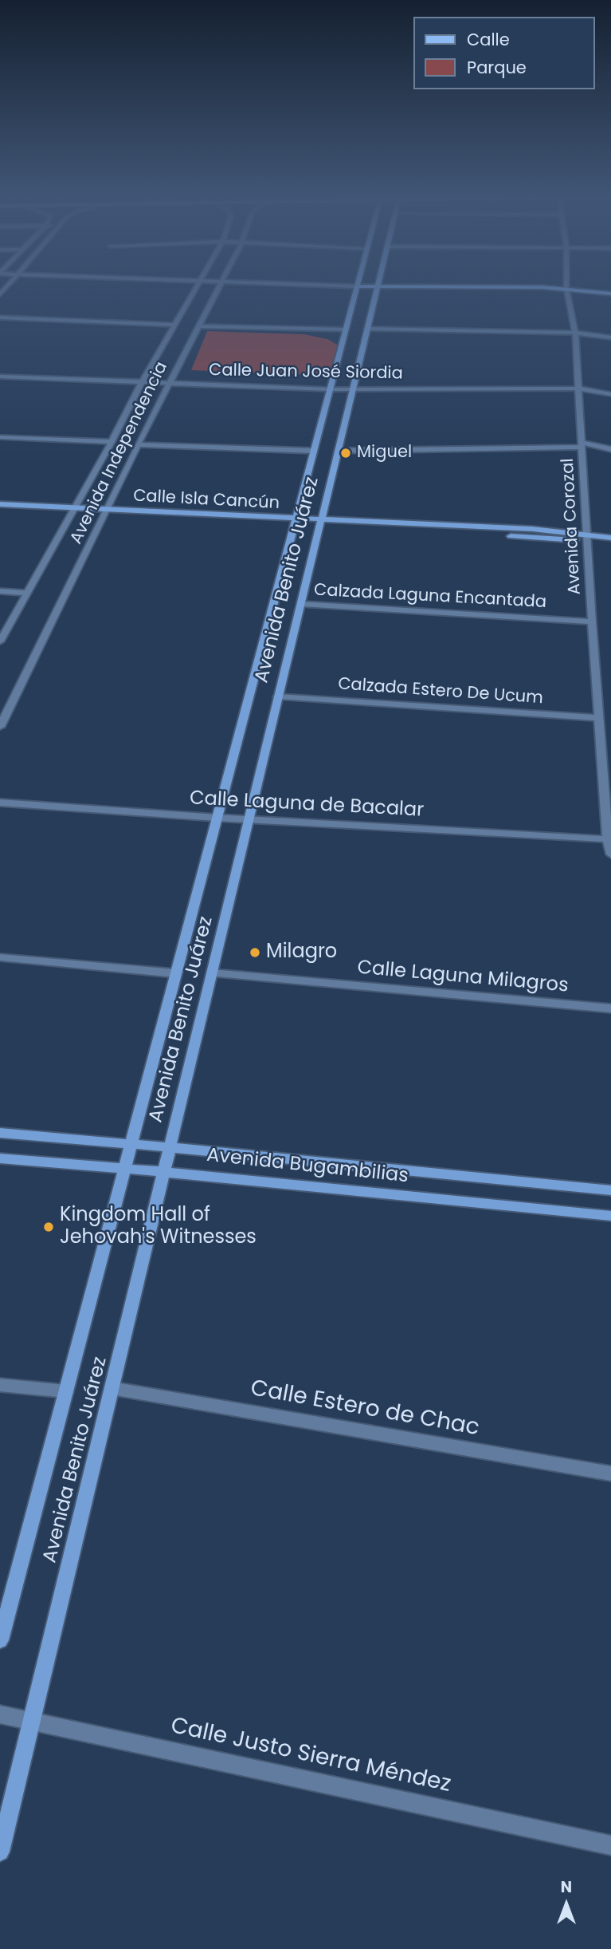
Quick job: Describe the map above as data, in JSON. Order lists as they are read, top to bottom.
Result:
{
  "streets": {
    "main road": ["Calle Isla Cancún", "Avenida Benito Juárez", "Avenida Bugambilias"],
    "street": [
      "Calle Juan José Siordia",
      "Avenida Independencia",
      "Avenida Corozal",
      "Calzada Laguna Encantada",
      "Calzada Estero De Ucum",
      "Calle Laguna de Bacalar",
      "Calle Laguna Milagros",
      "Calle Estero de Chac",
      "Calle Justo Sierra Méndez"
    ]
  },
  "crossings": [
    ["Calle Juan José Siordia", "Avenida Independencia"],
    ["Calle Juan José Siordia", "Avenida Corozal"],
    ["Calle Juan José Siordia", "Avenida Benito Juárez"],
    ["Avenida Independencia", "Calle Isla Cancún"],
    ["Calle Isla Cancún", "Avenida Corozal"],
    ["Calle Isla Cancún", "Avenida Benito Juárez"],
    ["Avenida Corozal", "Calzada Laguna Encantada"],
    ["Avenida Corozal", "Calzada Estero De Ucum"],
    ["Avenida Corozal", "Calle Laguna de Bacalar"],
    ["Avenida Benito Juárez", "Calzada Laguna Encantada"],
    ["Avenida Benito Juárez", "Calzada Estero De Ucum"],
    ["Avenida Benito Juárez", "Calle Laguna de Bacalar"],
    ["Avenida Benito Juárez", "Calle Laguna Milagros"],
    ["Avenida Benito Juárez", "Avenida Bugambilias"],
    ["Avenida Benito Juárez", "Calle Estero de Chac"],
    ["Avenida Benito Juárez", "Calle Justo Sierra Méndez"]
  ],
  "places": ["Miguel", "Milagro", "Kingdom Hall of Jehovah's Witnesses"],
  "legend": ["Calle", "Parque"],
  "north": "top"
}
